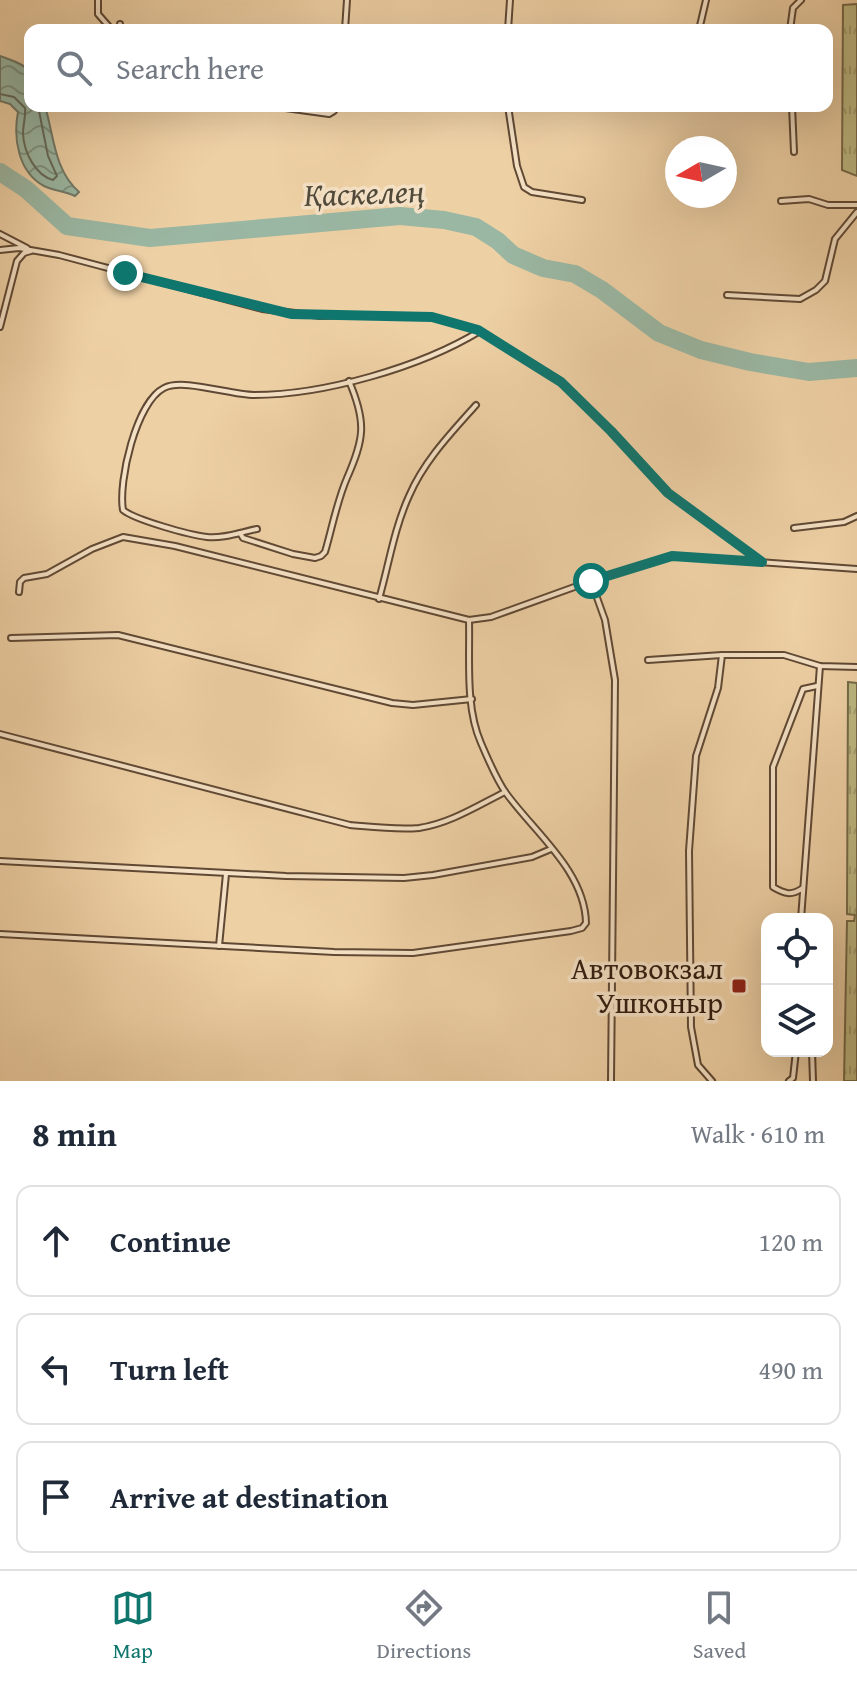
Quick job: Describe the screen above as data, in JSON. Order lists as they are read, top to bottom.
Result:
{
  "water": ["Қаскелең"],
  "places": {
    "transit": ["Автовокзал Ушконыр"]
  },
  "north": "left",
  "page": {
    "search": "Search here",
    "heading": ["8 min", "Walk · 610 m"],
    "list": [
      ["Continue", "120 m"],
      ["Turn left", "490 m"],
      "Arrive at destination"
    ],
    "nav": ["Map", "Directions", "Saved"]
  }
}
